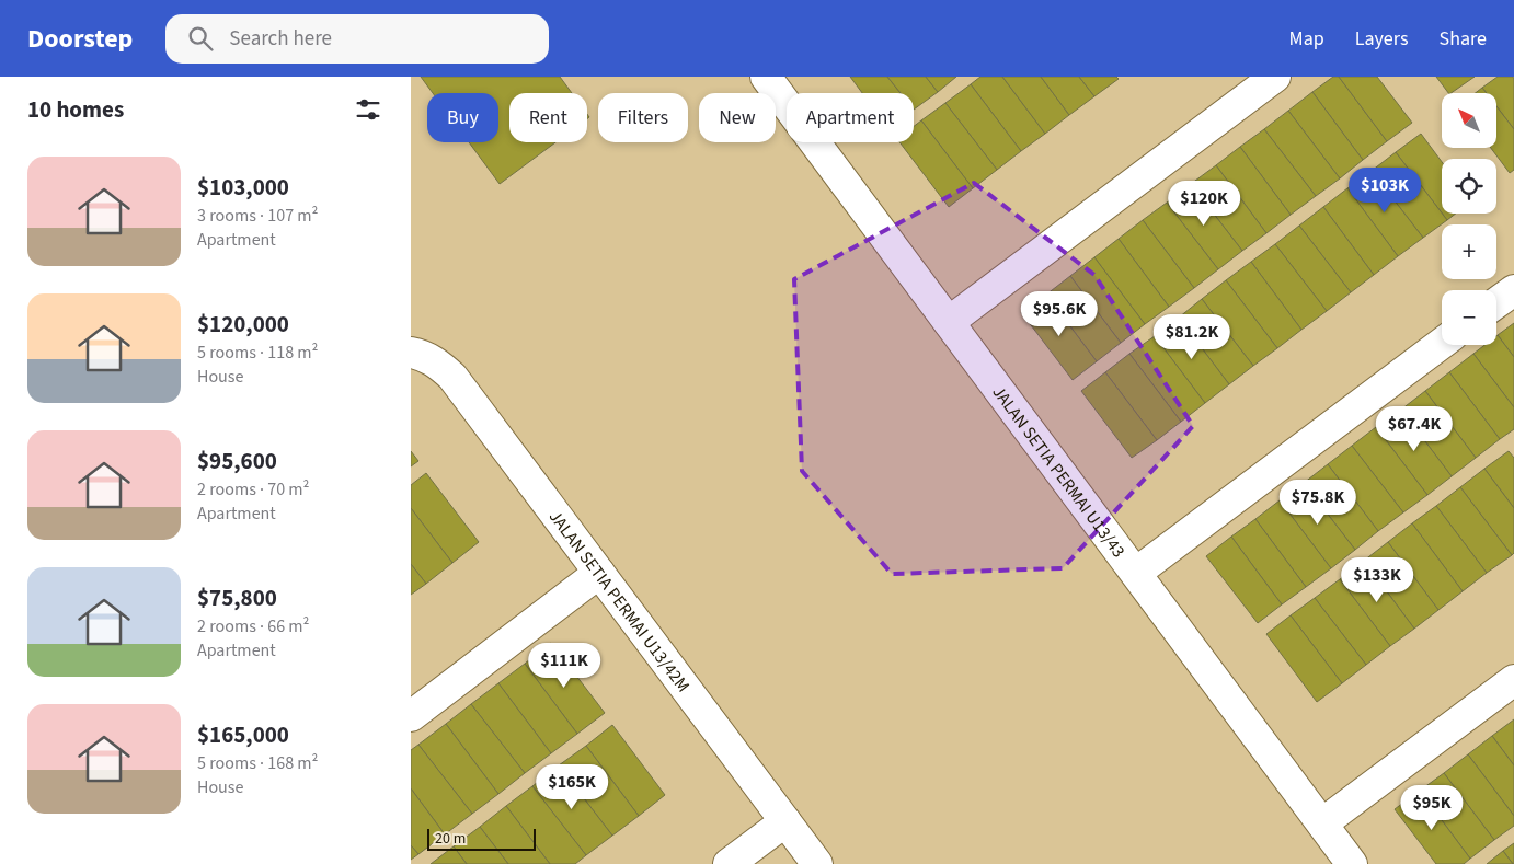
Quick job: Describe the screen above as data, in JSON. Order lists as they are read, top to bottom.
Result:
{
  "streets": {
    "street": ["JALAN SETIA PERMAI U13/43", "JALAN SETIA PERMAI U13/42M"]
  },
  "scale_bar": "20 m",
  "north": "top left",
  "page": {
    "header": "Doorstep",
    "search": "Search here",
    "nav": ["Map", "Layers", "Share"],
    "heading": "10 homes",
    "map_buttons": ["+", "−"],
    "chip": [
      "Buy",
      "Rent",
      "Filters",
      "New",
      "Apartment"
    ],
    "list": [
      {
        "name": "$103,000",
        "note": "3 rooms · 107 m² · Apartment"
      },
      {
        "name": "$120,000",
        "note": "5 rooms · 118 m² · House"
      },
      {
        "name": "$95,600",
        "note": "2 rooms · 70 m² · Apartment"
      },
      {
        "name": "$75,800",
        "note": "2 rooms · 66 m² · Apartment"
      },
      {
        "name": "$165,000",
        "note": "5 rooms · 168 m² · House"
      }
    ],
    "price": [
      "$103K",
      "$120K",
      "$95.6K",
      "$81.2K",
      "$67.4K",
      "$75.8K",
      "$133K",
      "$111K",
      "$165K",
      "$95K"
    ],
    "scale": "20 m"
  }
}
